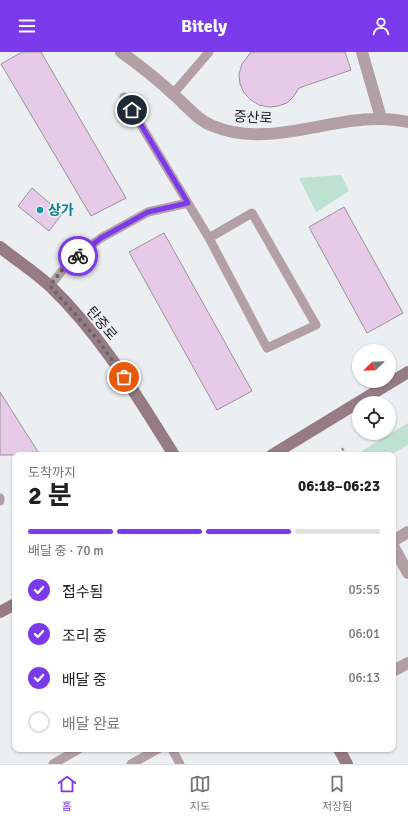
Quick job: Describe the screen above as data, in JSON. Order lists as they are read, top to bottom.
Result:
{
  "streets": {
    "main road": ["탄중로"],
    "street": ["중산로"]
  },
  "places": ["상가"],
  "north": "bottom left",
  "page": {
    "header": "Bitely",
    "heading": ["2 분", "도착까지", "06:18–06:23"],
    "bar": "배달 중 · 70 m",
    "list": [
      ["접수됨", "05:55"],
      ["조리 중", "06:01"],
      ["배달 중", "06:13"],
      "배달 완료"
    ],
    "tabs": ["홈", "지도", "저장됨"]
  }
}
